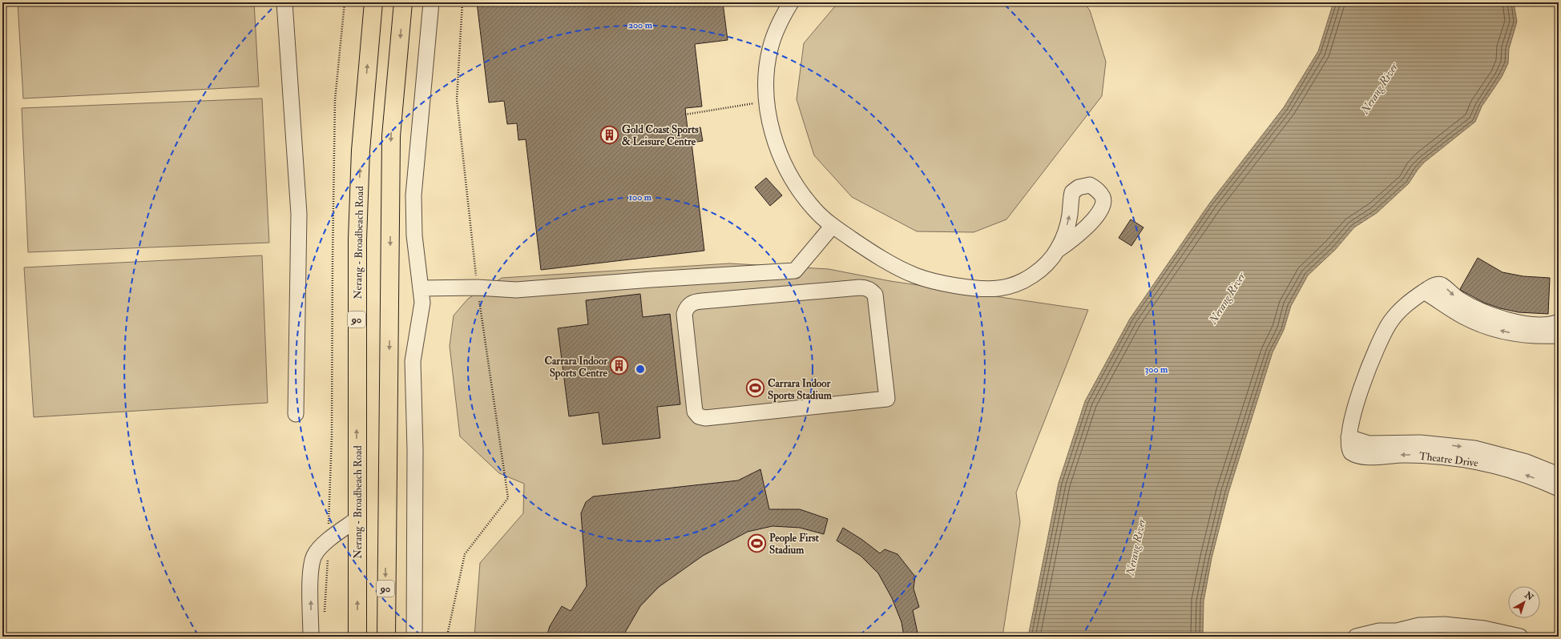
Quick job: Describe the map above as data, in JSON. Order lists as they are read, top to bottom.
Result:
{
  "streets": {
    "main road": ["Nerang - Broadbeach Road", "90"],
    "street": ["Theatre Drive"]
  },
  "water": ["Nerang River"],
  "places": {
    "building": ["Gold Coast Sports & Leisure Centre", "Carrara Indoor Sports Centre"],
    "sports": ["Carrara Indoor Sports Stadium", "People First Stadium"]
  },
  "north": "top right",
  "rings": ["200 m", "100 m", "300 m"]
}
